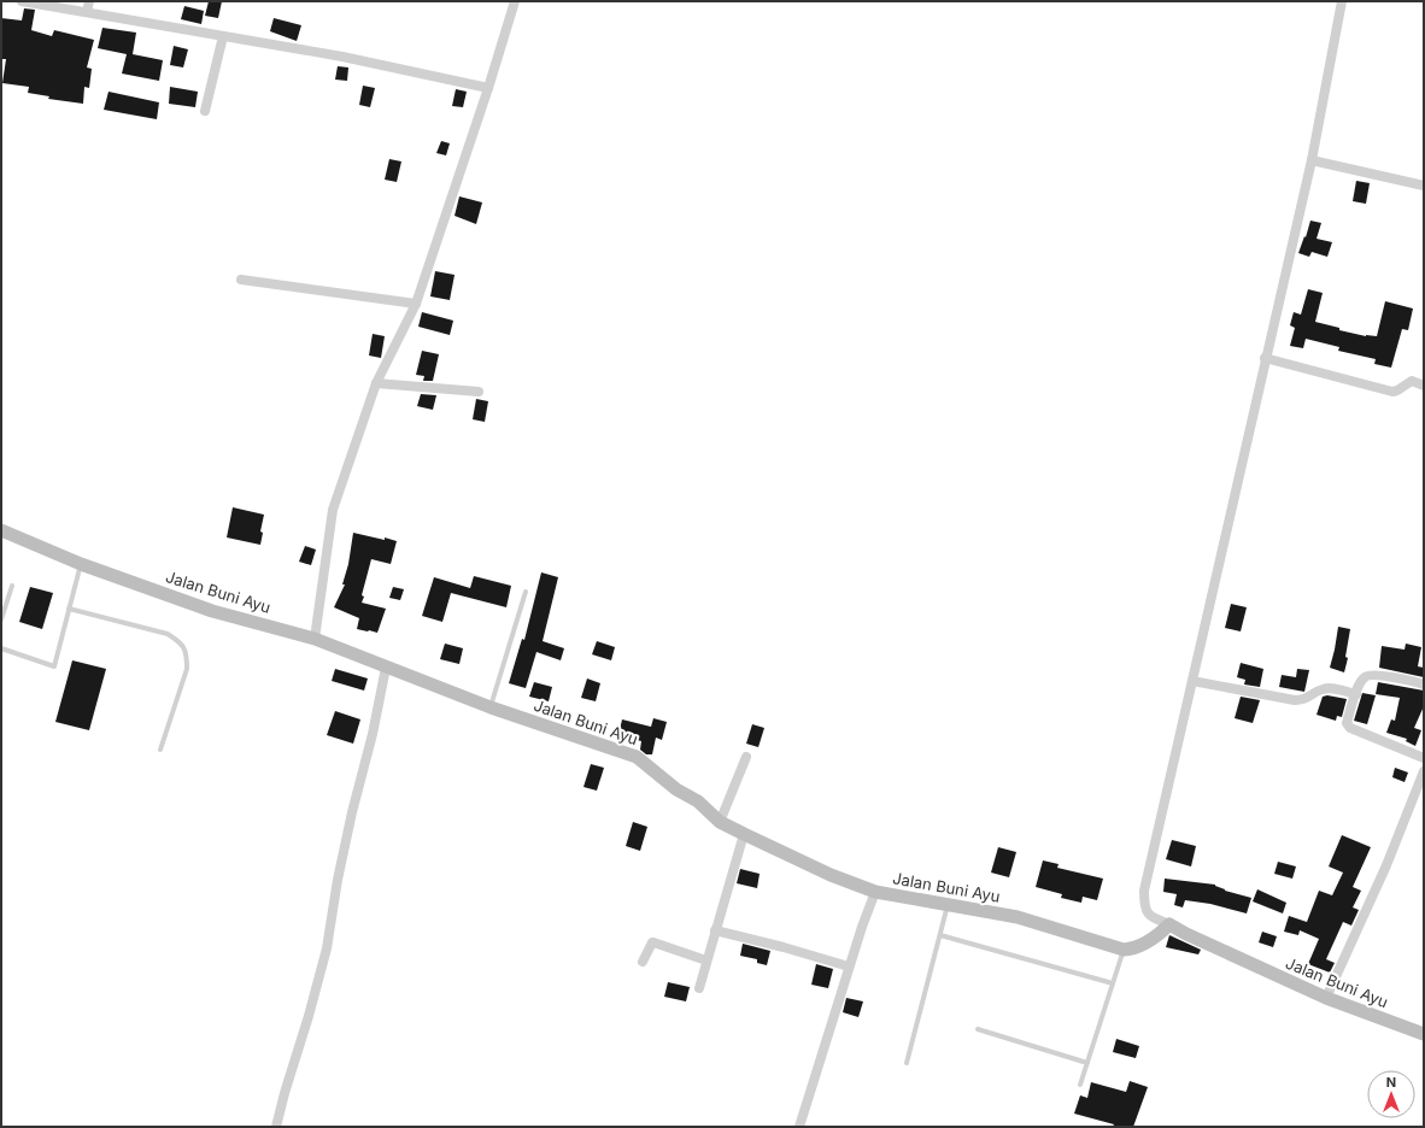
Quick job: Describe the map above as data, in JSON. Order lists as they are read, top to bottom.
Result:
{
  "streets": {
    "main road": ["Jalan Buni Ayu"]
  },
  "north": "top"
}
